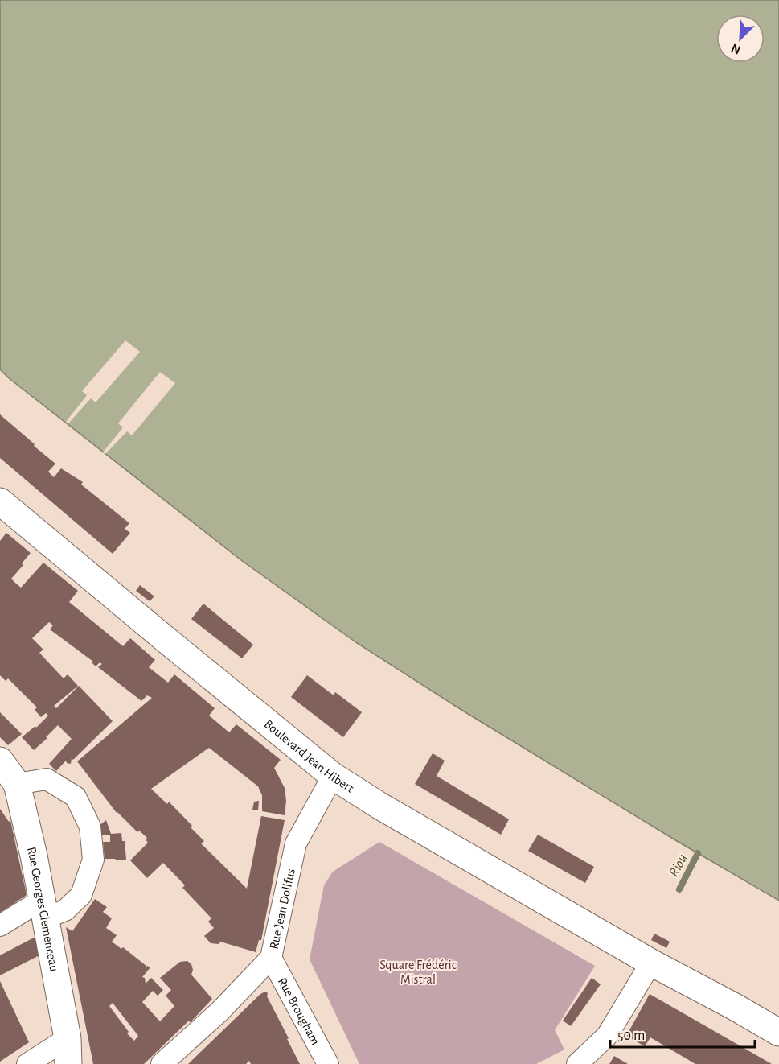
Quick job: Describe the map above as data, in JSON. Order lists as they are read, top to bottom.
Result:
{
  "streets": {
    "main road": ["Boulevard Jean Hibert", "Rue Georges Clemenceau"],
    "street": ["Rue Jean Dollfus", "Rue Brougham"]
  },
  "crossings": [
    ["Boulevard Jean Hibert", "Rue Jean Dollfus"],
    ["Rue Jean Dollfus", "Rue Brougham"]
  ],
  "water": ["Riou"],
  "parks": ["Square Frédéric Mistral"],
  "scale_bar": "50 m",
  "north": "bottom left"
}
